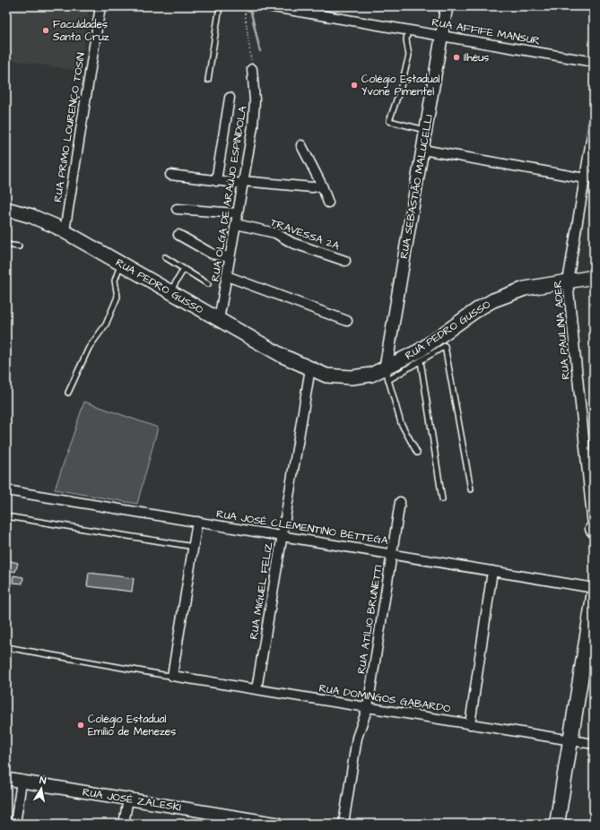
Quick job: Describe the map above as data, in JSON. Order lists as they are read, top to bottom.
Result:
{
  "streets": {
    "main road": ["RUA PEDRO GUSSO"],
    "street": [
      "RUA AFFIFE MANSUR",
      "RUA PRIMO LOURENÇO TOSIN",
      "RUA SEBASTIÃO MALUCELLI",
      "RUA OLGA DE ARAÚJO ESPÍNDOLA",
      "TRAVESSA 2A",
      "RUA PAULINA ADER",
      "RUA JOSÉ CLEMENTINO BETTEGA",
      "RUA MIGUEL FELIZ",
      "RUA ATÍLIO BRUNETTI",
      "RUA DOMINGOS GABARDO",
      "RUA JOSÉ ZALESKI"
    ]
  },
  "crossings": [
    ["RUA AFFIFE MANSUR", "RUA SEBASTIÃO MALUCELLI"],
    ["RUA PRIMO LOURENÇO TOSIN", "RUA PEDRO GUSSO"],
    ["RUA SEBASTIÃO MALUCELLI", "RUA PEDRO GUSSO"],
    ["RUA OLGA DE ARAÚJO ESPÍNDOLA", "TRAVESSA 2A"],
    ["RUA OLGA DE ARAÚJO ESPÍNDOLA", "RUA PEDRO GUSSO"],
    ["RUA PEDRO GUSSO", "RUA PAULINA ADER"],
    ["RUA PEDRO GUSSO", "RUA MIGUEL FELIZ"],
    ["RUA JOSÉ CLEMENTINO BETTEGA", "RUA MIGUEL FELIZ"],
    ["RUA JOSÉ CLEMENTINO BETTEGA", "RUA ATÍLIO BRUNETTI"],
    ["RUA MIGUEL FELIZ", "RUA DOMINGOS GABARDO"],
    ["RUA ATÍLIO BRUNETTI", "RUA DOMINGOS GABARDO"]
  ],
  "places": [
    "Faculdades Santa Cruz",
    "Ilhéus",
    "Colégio Estadual Yvone Pimentel",
    "Colégio Estadual Emílio de Menezes"
  ],
  "north": "top"
}
